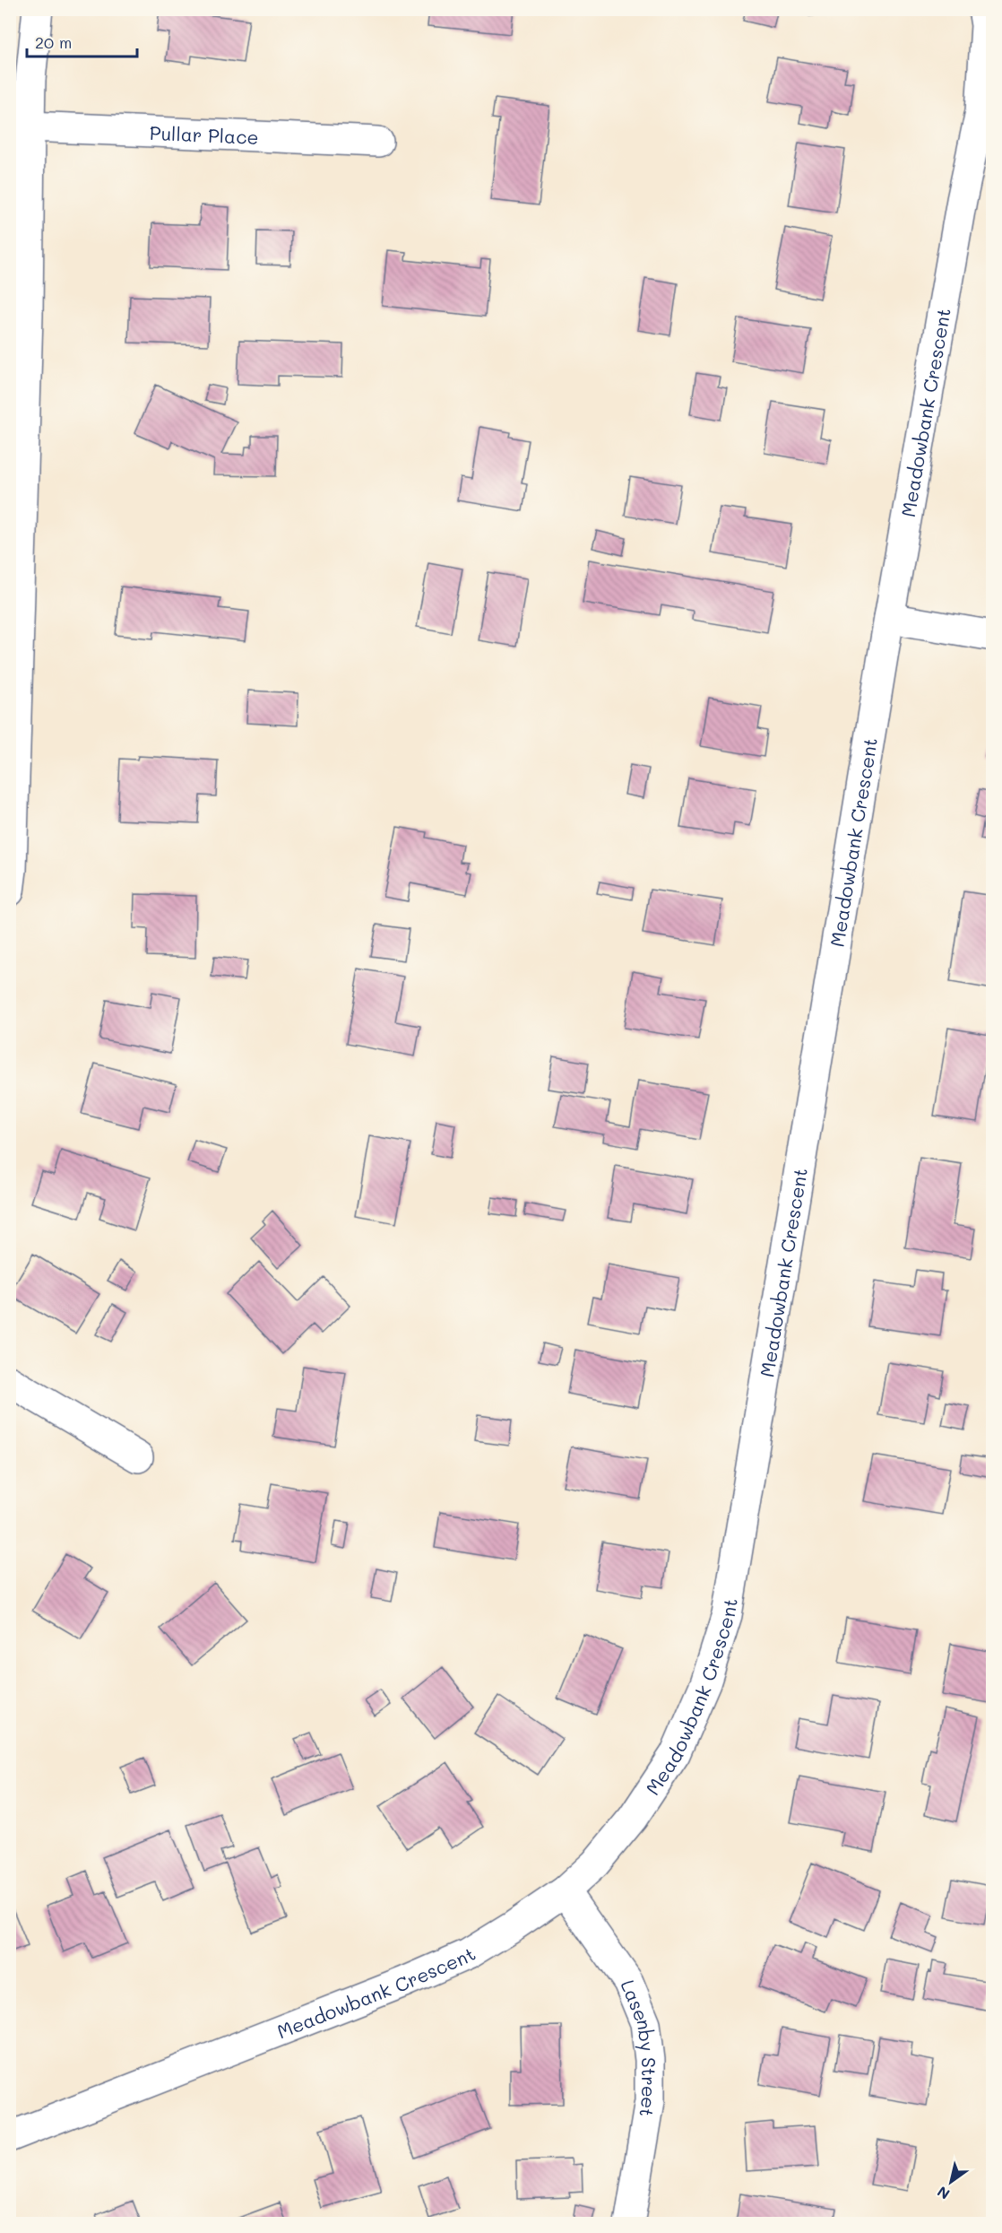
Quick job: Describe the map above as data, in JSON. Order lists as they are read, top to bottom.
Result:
{
  "streets": {
    "street": ["Pullar Place", "Meadowbank Crescent", "Lasenby Street"]
  },
  "crossings": [
    ["Meadowbank Crescent", "Lasenby Street"]
  ],
  "scale_bar": "20 m",
  "north": "bottom left"
}
